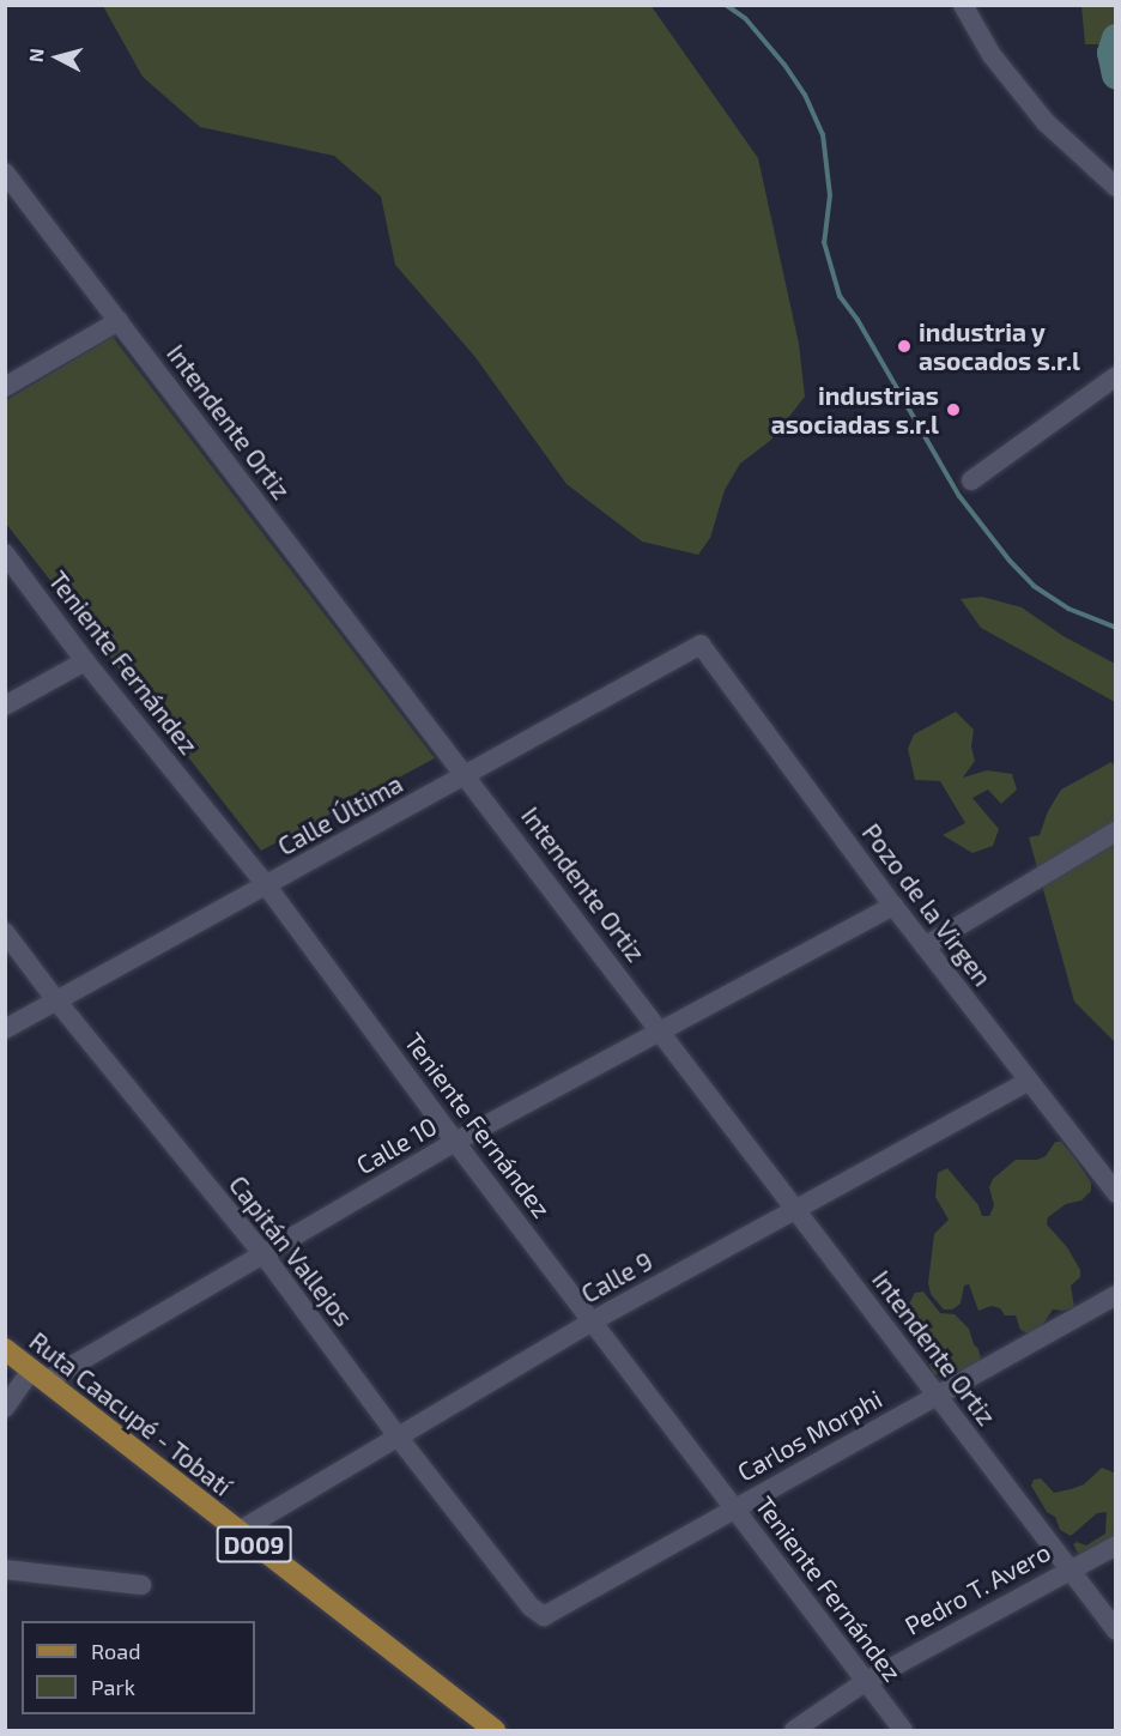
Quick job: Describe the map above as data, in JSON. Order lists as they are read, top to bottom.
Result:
{
  "streets": {
    "main road": ["Ruta Caacupé - Tobatí", "D009"],
    "street": [
      "Intendente Ortiz",
      "Teniente Fernández",
      "Calle Última",
      "Pozo de la Virgen",
      "Calle 10",
      "Capitán Vallejos",
      "Calle 9",
      "Carlos Morphi",
      "Pedro T. Avero"
    ]
  },
  "crossings": [
    ["Intendente Ortiz", "Calle Última"],
    ["Intendente Ortiz", "Calle 10"],
    ["Intendente Ortiz", "Calle 9"],
    ["Intendente Ortiz", "Carlos Morphi"],
    ["Intendente Ortiz", "Pedro T. Avero"],
    ["Teniente Fernández", "Calle Última"],
    ["Teniente Fernández", "Calle 10"],
    ["Teniente Fernández", "Calle 9"],
    ["Teniente Fernández", "Carlos Morphi"],
    ["Teniente Fernández", "Pedro T. Avero"],
    ["Calle Última", "Pozo de la Virgen"],
    ["Calle Última", "Capitán Vallejos"],
    ["Pozo de la Virgen", "Calle 10"],
    ["Pozo de la Virgen", "Calle 9"],
    ["Calle 10", "Capitán Vallejos"],
    ["Calle 10", "Ruta Caacupé - Tobatí"],
    ["Capitán Vallejos", "Calle 9"],
    ["Capitán Vallejos", "Carlos Morphi"],
    ["Calle 9", "Ruta Caacupé - Tobatí"]
  ],
  "places": ["industria y asocados s.r.l", "industrias asociadas s.r.l"],
  "legend": ["Road", "Park"],
  "north": "left"
}
